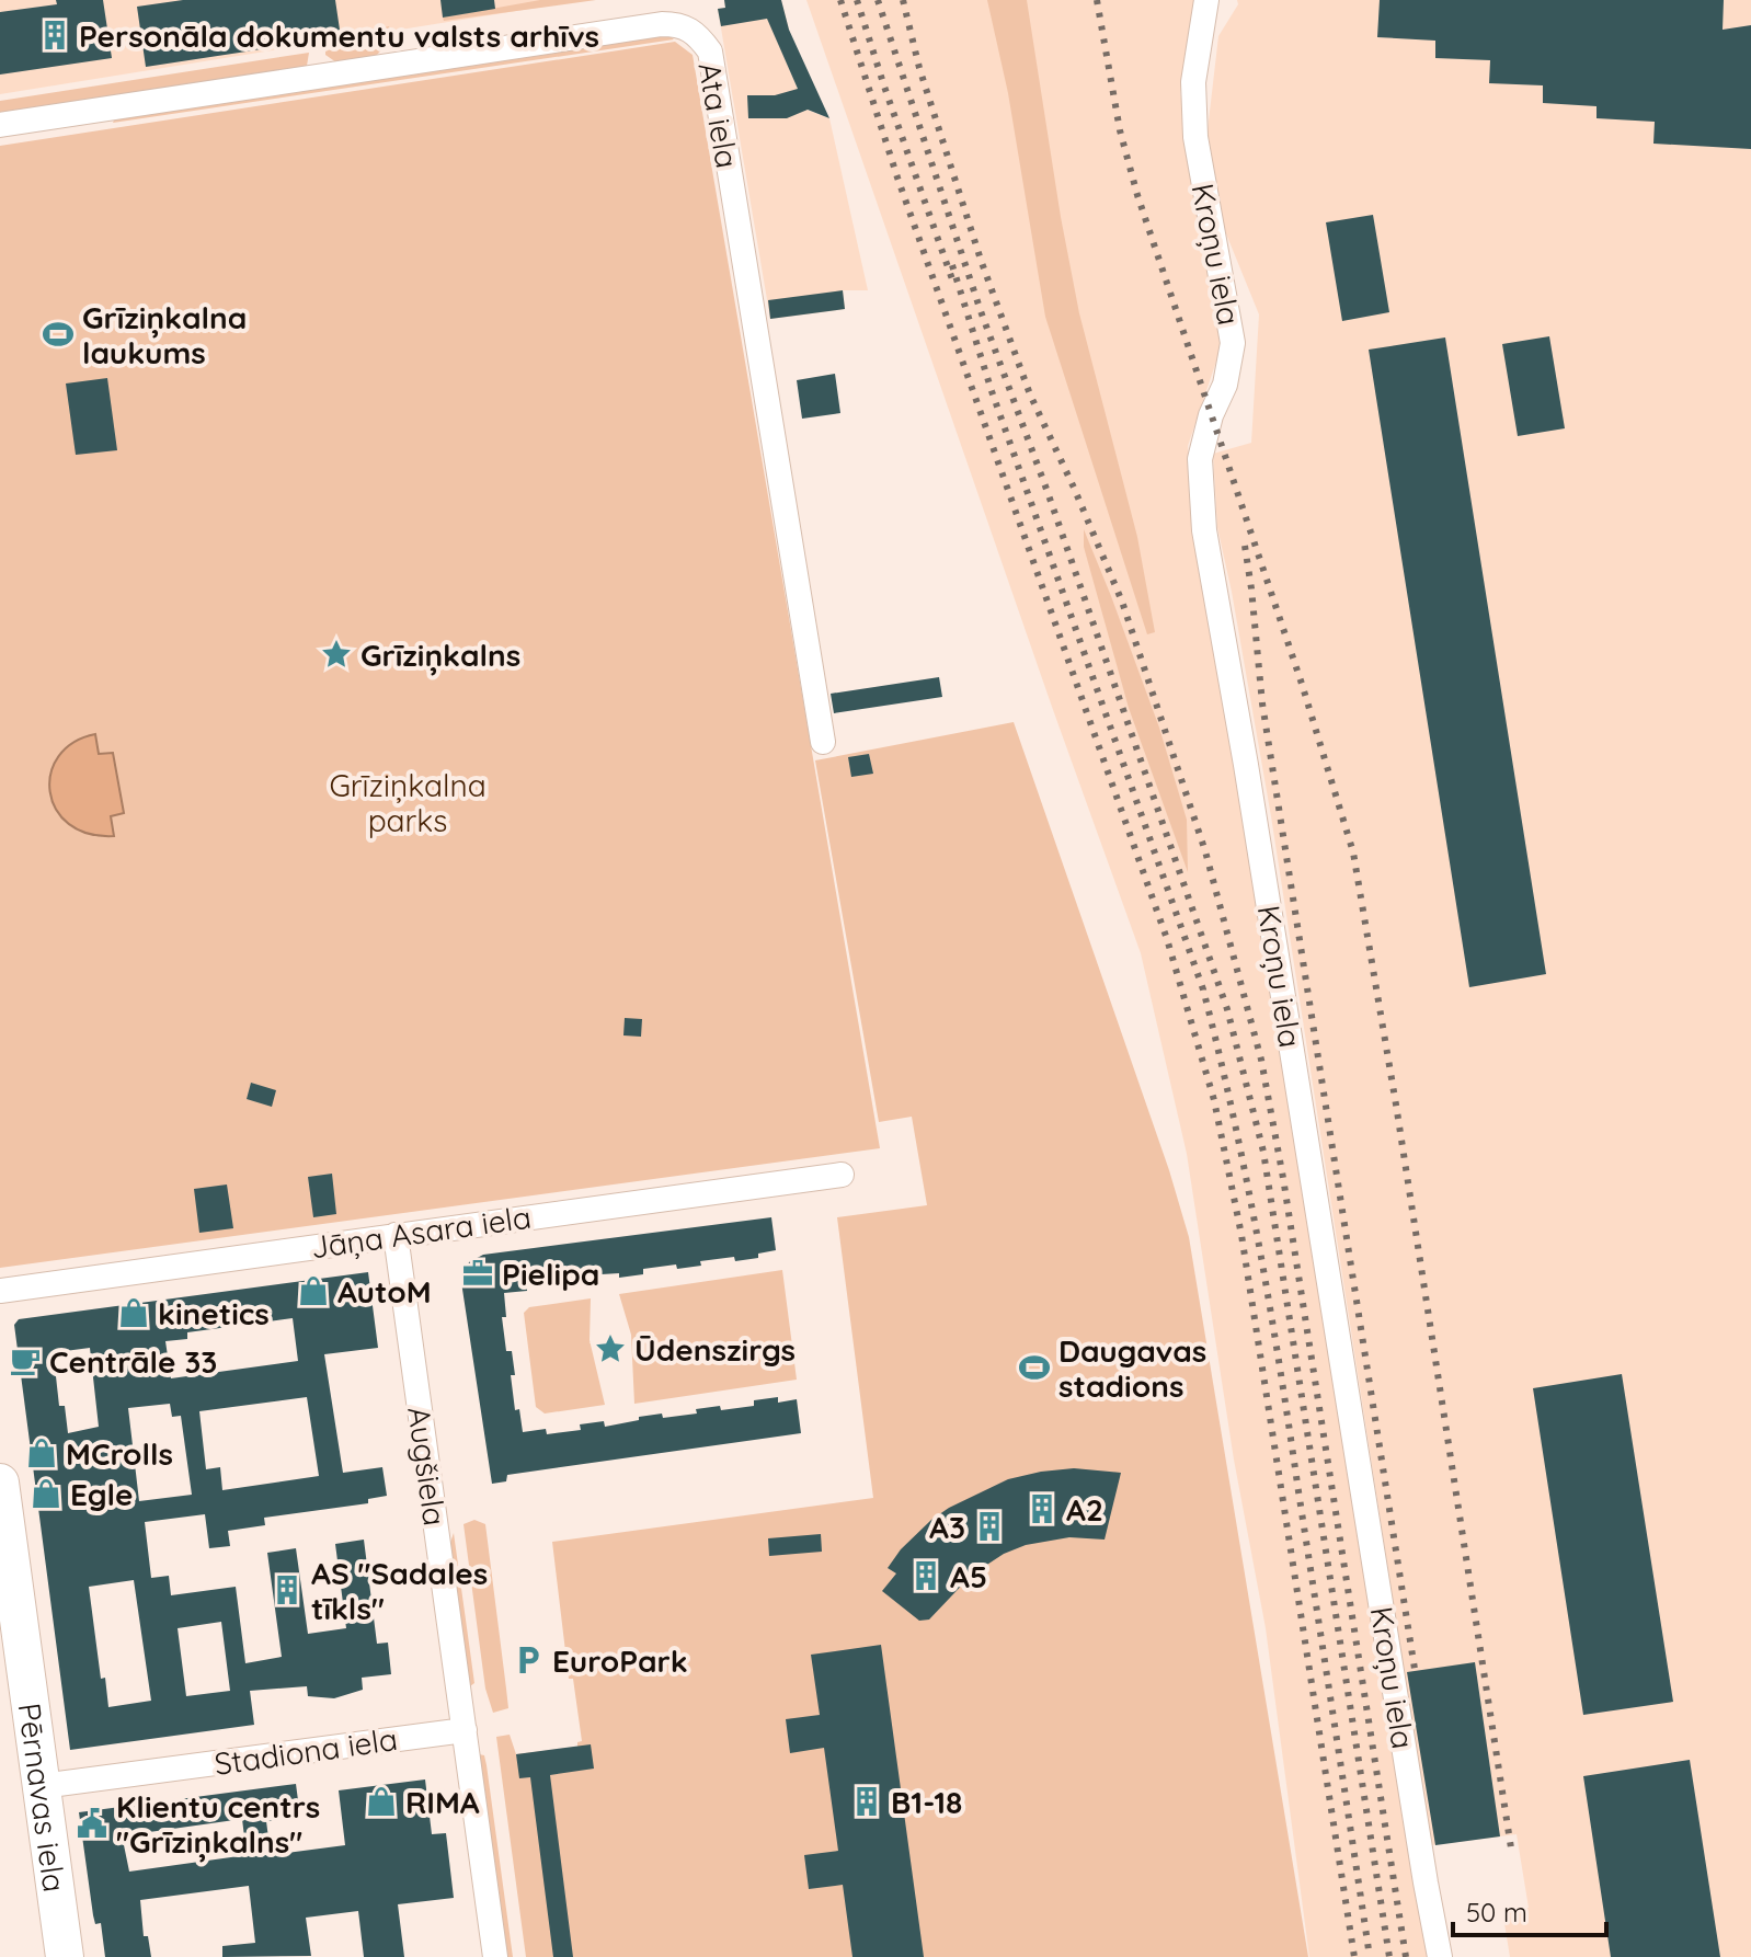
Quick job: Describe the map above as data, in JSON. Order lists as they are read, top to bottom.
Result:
{
  "streets": {
    "main road": ["Pērnavas iela"],
    "street": [
      "Ata iela",
      "Kroņu iela",
      "Jāņa Asara iela",
      "Augšiela",
      "Stadiona iela"
    ]
  },
  "crossings": [
    ["Jāņa Asara iela", "Augšiela"],
    ["Augšiela", "Stadiona iela"],
    ["Stadiona iela", "Pērnavas iela"]
  ],
  "parks": ["Grīziņkalna parks"],
  "places": {
    "building": [
      "Personāla dokumentu valsts arhīvs",
      "A2",
      "A3",
      "A5",
      "AS \"Sadales tīkls\"",
      "B1-18"
    ],
    "sports": ["Grīziņkalna laukums", "Daugavas stadions"],
    "place": ["Grīziņkalns", "Ūdenszirgs"],
    "office": ["Pielipa"],
    "shop": [
      "AutoM",
      "kinetics",
      "MCrolls",
      "Egle",
      "RIMA"
    ],
    "cafe": ["Centrāle 33"],
    "parking": ["EuroPark"],
    "public building": ["Klientu centrs \"Grīziņkalns\""]
  },
  "scale_bar": "50 m"
}
